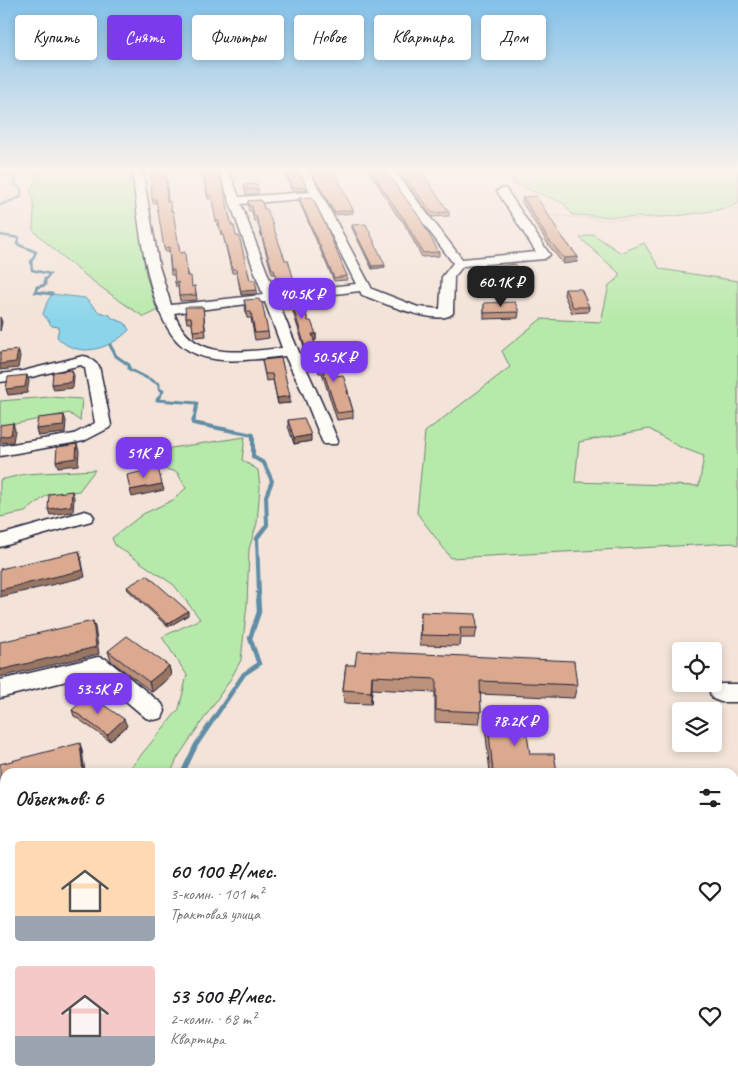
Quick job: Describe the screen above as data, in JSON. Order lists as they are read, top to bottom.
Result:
{
  "page": {
    "chip": [
      "Купить",
      "Снять",
      "Фильтры",
      "Новое",
      "Квартира",
      "Дом"
    ],
    "price": [
      "60.1K ₽",
      "40.5K ₽",
      "50.5K ₽",
      "51K ₽",
      "53.5K ₽",
      "78.2K ₽"
    ],
    "heading": "Объектов: 6",
    "list": [
      {
        "name": "60 100 ₽/мес.",
        "note": "3-комн. · 101 m² · Трактовая улица"
      },
      {
        "name": "53 500 ₽/мес.",
        "note": "2-комн. · 68 m² · Квартира"
      }
    ]
  }
}
